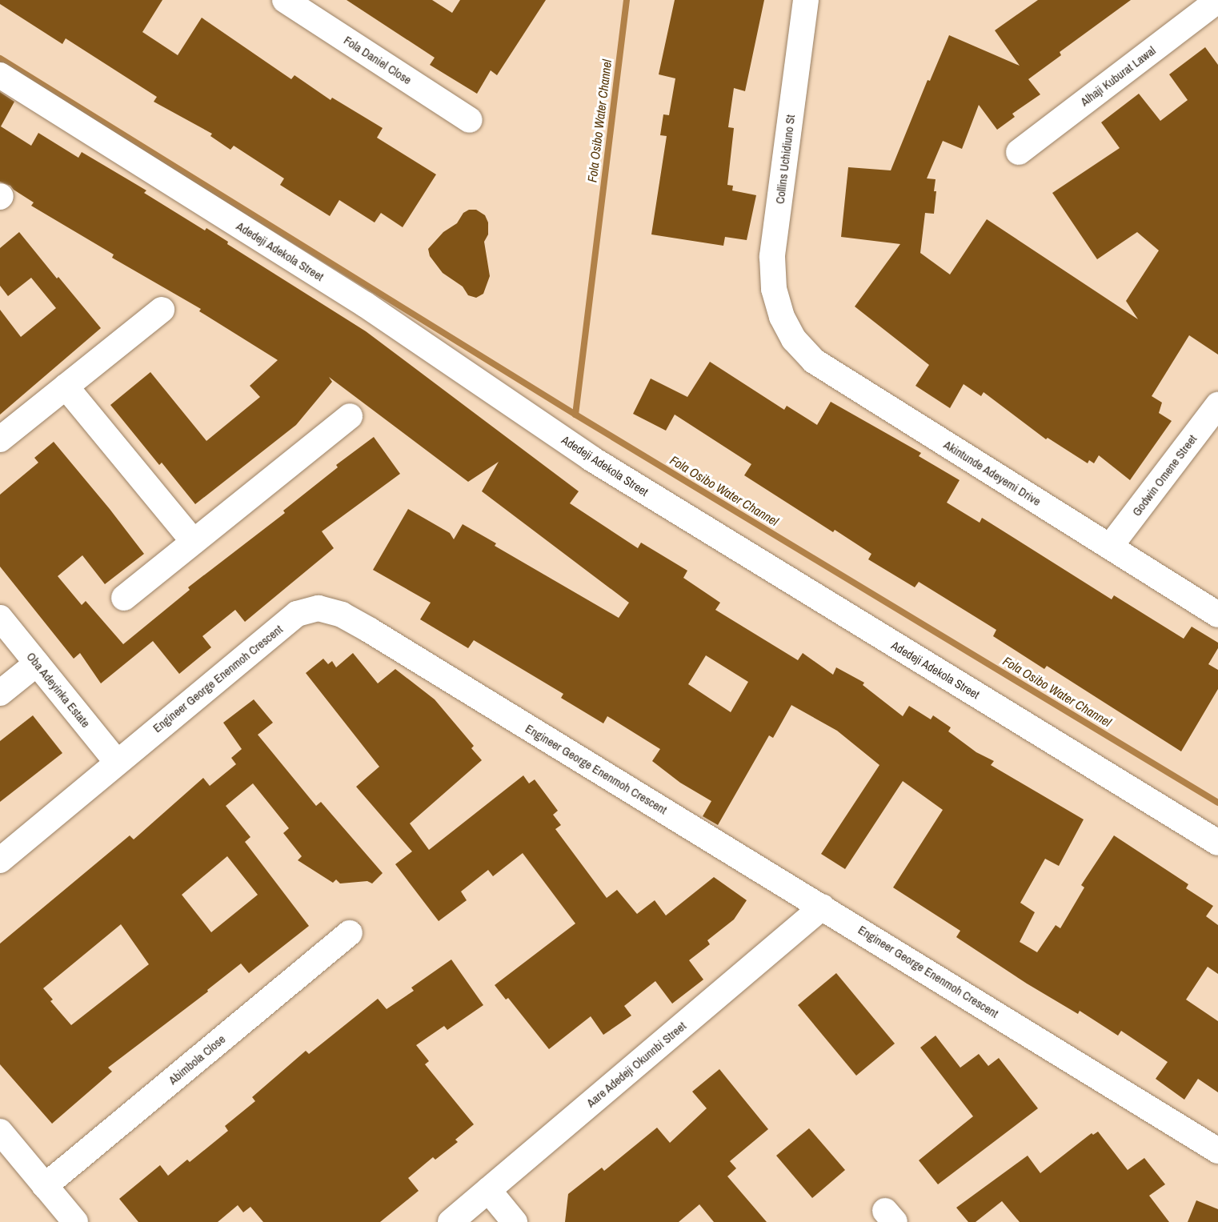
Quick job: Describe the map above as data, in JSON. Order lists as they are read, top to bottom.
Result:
{
  "streets": {
    "street": [
      "Fola Daniel Close",
      "Alhaji Kuburat Lawal",
      "Collins Uchidiuno St",
      "Adedeji Adekola Street",
      "Akintunde Adeyemi Drive",
      "Godwin Omene Street",
      "Engineer George Enenmoh Crescent",
      "Oba Adeyinka Estate",
      "Abimbola Close",
      "Aare Adedeji Okunnbi Street"
    ]
  },
  "crossings": [
    ["Collins Uchidiuno St", "Akintunde Adeyemi Drive"],
    ["Akintunde Adeyemi Drive", "Godwin Omene Street"],
    ["Engineer George Enenmoh Crescent", "Oba Adeyinka Estate"],
    ["Engineer George Enenmoh Crescent", "Aare Adedeji Okunnbi Street"]
  ],
  "water": ["Fola Osibo Water Channel"]
}
